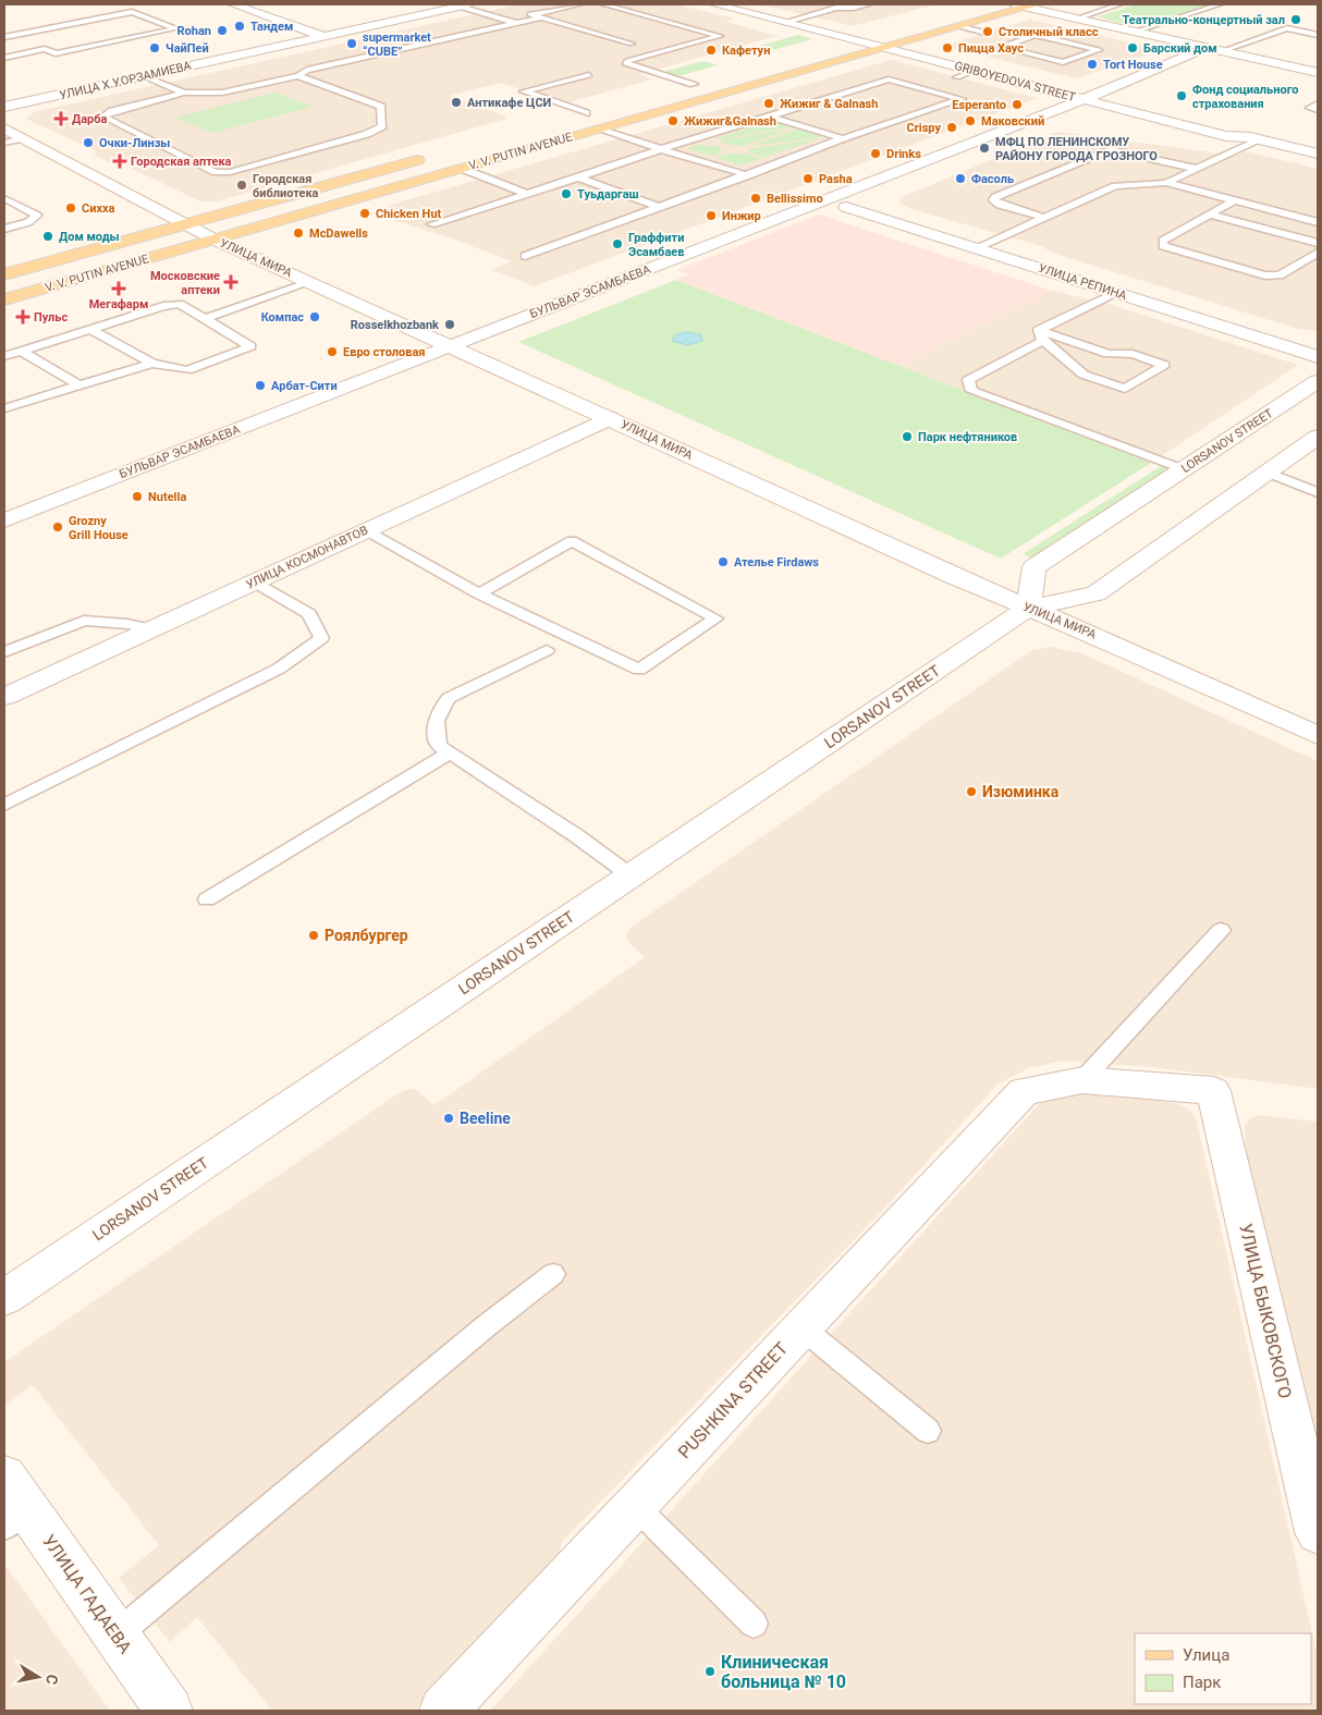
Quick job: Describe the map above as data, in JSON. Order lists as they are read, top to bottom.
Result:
{
  "streets": {
    "main road": ["V. V. PUTIN AVENUE"],
    "street": [
      "УЛИЦА Х.У.ОРЗАМИЕВА",
      "GRIBOYEDOVA STREET",
      "УЛИЦА МИРА",
      "УЛИЦА РЕПИНА",
      "БУЛЬВАР ЭСАМБАЕВА",
      "LORSANOV STREET",
      "УЛИЦА КОСМОНАВТОВ",
      "УЛИЦА БЫКОВСКОГО",
      "PUSHKINA STREET",
      "УЛИЦА ГАДАЕВА"
    ]
  },
  "crossings": [
    ["GRIBOYEDOVA STREET", "V. V. PUTIN AVENUE"],
    ["GRIBOYEDOVA STREET", "БУЛЬВАР ЭСАМБАЕВА"],
    ["V. V. PUTIN AVENUE", "УЛИЦА МИРА"],
    ["УЛИЦА МИРА", "БУЛЬВАР ЭСАМБАЕВА"],
    ["УЛИЦА МИРА", "LORSANOV STREET"],
    ["УЛИЦА МИРА", "УЛИЦА КОСМОНАВТОВ"],
    ["УЛИЦА БЫКОВСКОГО", "PUSHKINA STREET"]
  ],
  "places": {
    "other": [
      "Театрально-концертный зал",
      "Тандем",
      "Rohan",
      "Столичный класс",
      "supermarket “CUBE”",
      "ЧайПей",
      "Пицца Хаус",
      "Барский дом",
      "Кафетун",
      "Tort House",
      "Фонд социального страхования",
      "Антикафе ЦСИ",
      "Жижиг & Galnash",
      "Esperanto",
      "Жижиг&Galnash",
      "Маковский",
      "Crispy",
      "Очки-Линзы",
      "МФЦ ПО ЛЕНИНСКОМУ РАЙОНУ ГОРОДА ГРОЗНОГО",
      "Drinks",
      "Pasha",
      "Фасоль",
      "Городская библиотека",
      "Туьдаргаш",
      "Bellissimo",
      "Сихха",
      "Chicken Hut",
      "Инжир",
      "McDawells",
      "Дом моды",
      "Граффити Эсамбаев",
      "Компас",
      "Rosselkhozbank",
      "Евро столовая",
      "Арбат-Сити",
      "Парк нефтяников",
      "Nutella",
      "Grozny Grill House",
      "Ателье Firdaws",
      "Изюминка",
      "Роялбургер",
      "Beeline",
      "Клиническая больница № 10"
    ],
    "health": [
      "Дарба",
      "Городская аптека",
      "Московские аптеки",
      "Мегафарм",
      "Пульс"
    ]
  },
  "legend": ["Улица", "Парк"],
  "north": "right"
}
